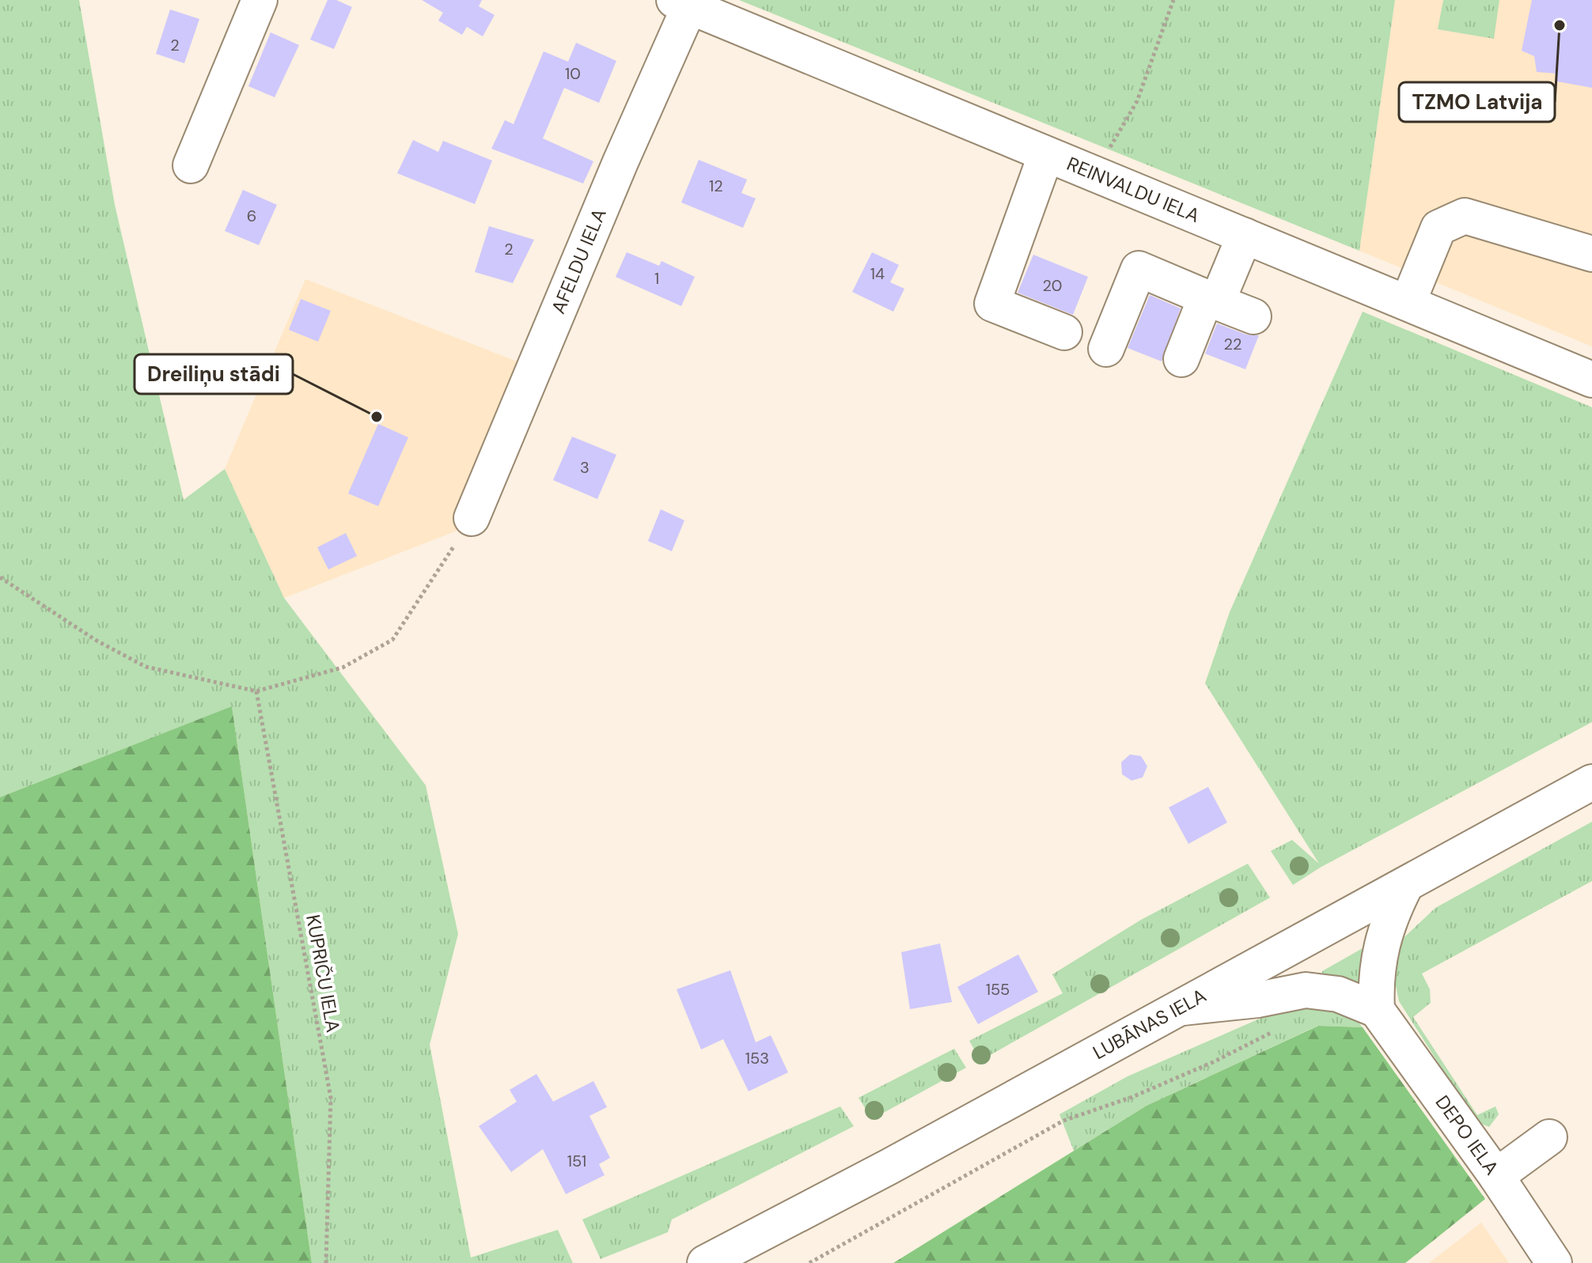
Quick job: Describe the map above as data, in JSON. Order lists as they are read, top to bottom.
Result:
{
  "streets": {
    "street": [
      "REINVALDU IELA",
      "AFELDU IELA",
      "LUBĀNAS IELA",
      "DEPO IELA"
    ],
    "path": ["KUPRIČU IELA"]
  },
  "crossings": [
    ["REINVALDU IELA", "AFELDU IELA"]
  ],
  "places": ["TZMO Latvija", "Dreiliņu stādi"],
  "house_numbers": [
    "2",
    "10",
    "12",
    "6",
    "2",
    "14",
    "1",
    "20",
    "22",
    "3",
    "155",
    "153",
    "151"
  ]
}
